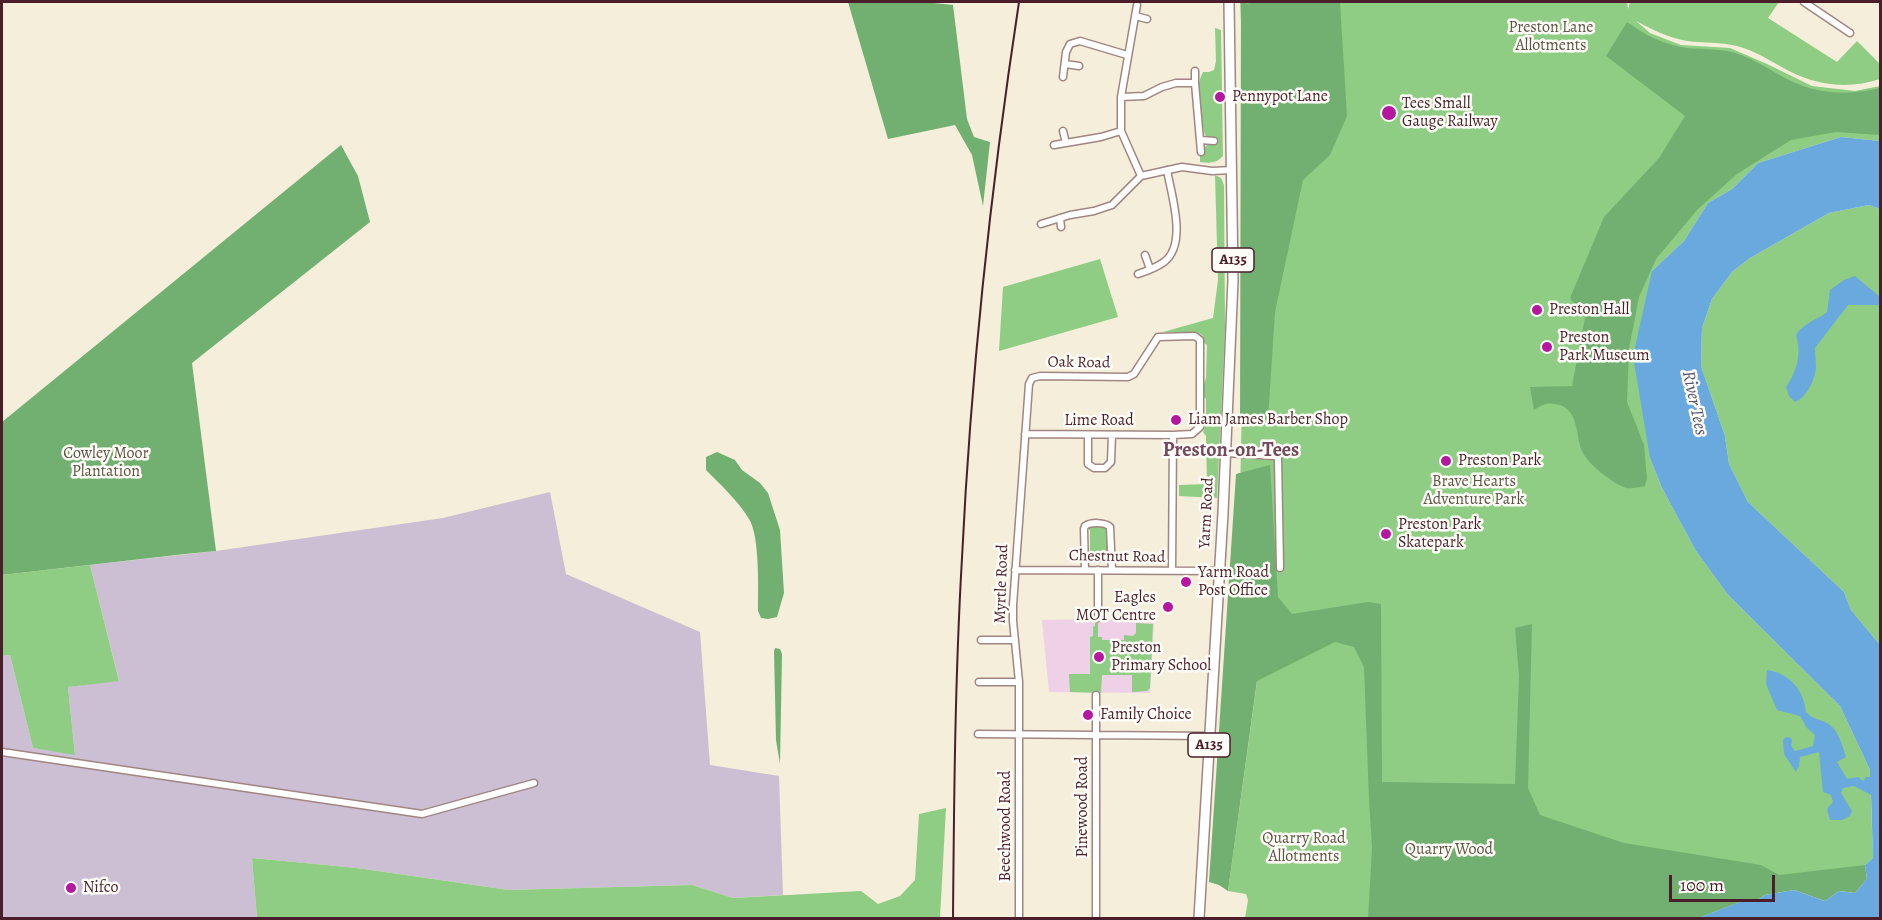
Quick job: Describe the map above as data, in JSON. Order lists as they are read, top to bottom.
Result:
{
  "streets": {
    "main road": ["A135", "Yarm Road"],
    "street": [
      "Oak Road",
      "Lime Road",
      "Chestnut Road",
      "Myrtle Road",
      "Pinewood Road",
      "Beechwood Road"
    ]
  },
  "crossings": [
    ["Oak Road", "Lime Road"],
    ["Oak Road", "Myrtle Road"],
    ["Lime Road", "Myrtle Road"],
    ["Yarm Road", "Chestnut Road"],
    ["Chestnut Road", "Myrtle Road"],
    ["Myrtle Road", "Beechwood Road"]
  ],
  "districts": ["Preston-on-Tees"],
  "water": ["River Tees"],
  "parks": [
    "Preston Lane Allotments",
    "Cowley Moor Plantation",
    "Brave Hearts Adventure Park",
    "Quarry Road Allotments",
    "Quarry Wood"
  ],
  "places": [
    "Pennypot Lane",
    "Tees Small Gauge Railway",
    "Preston Hall",
    "Preston Park Museum",
    "Liam James Barber Shop",
    "Preston Park",
    "Preston Park Skatepark",
    "Yarm Road Post Office",
    "Eagles MOT Centre",
    "Preston Primary School",
    "Family Choice",
    "Nifco"
  ],
  "scale_bar": "100 m"
}
